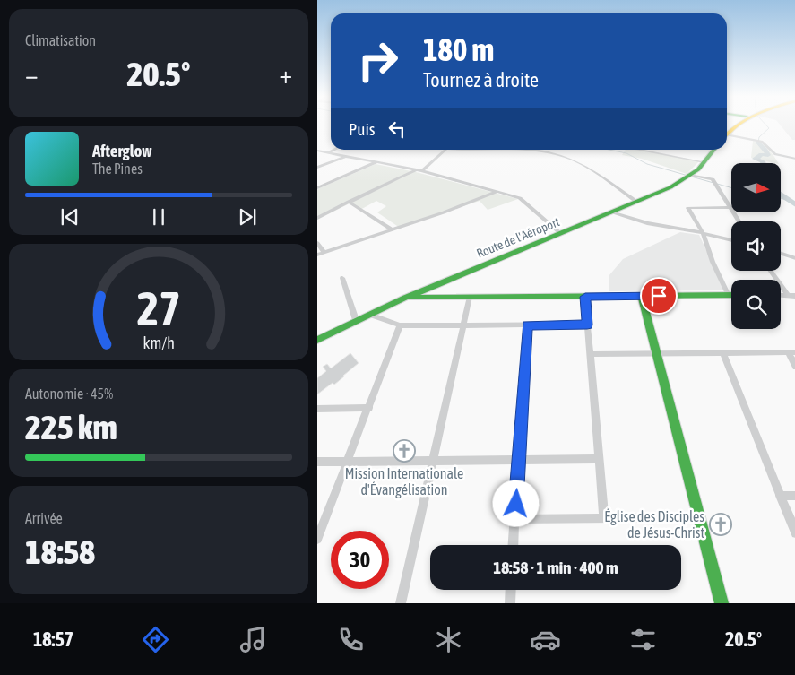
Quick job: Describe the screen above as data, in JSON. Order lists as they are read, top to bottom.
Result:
{
  "streets": {
    "main road": ["Route de l'Aéroport"]
  },
  "places": {
    "church": ["Mission Internationale d'Évangélisation", "Église des Disciples de Jésus-Christ"]
  },
  "north": "right",
  "page": {
    "tile": [
      "Climatisation",
      ["Autonomie · 45%", "225 km"],
      ["Arrivée", "18:58"]
    ],
    "turn": ["180 m", "Tournez à droite"],
    "heat": ["−", "20.5°", "+"],
    "then": "Puis",
    "song": ["Afterglow", "The Pines"],
    "limit": "30",
    "trip": "18:58 · 1 min · 400 m",
    "tabs": ["18:57", "20.5°"],
    "gauge": ["27", "km/h"]
  }
}
